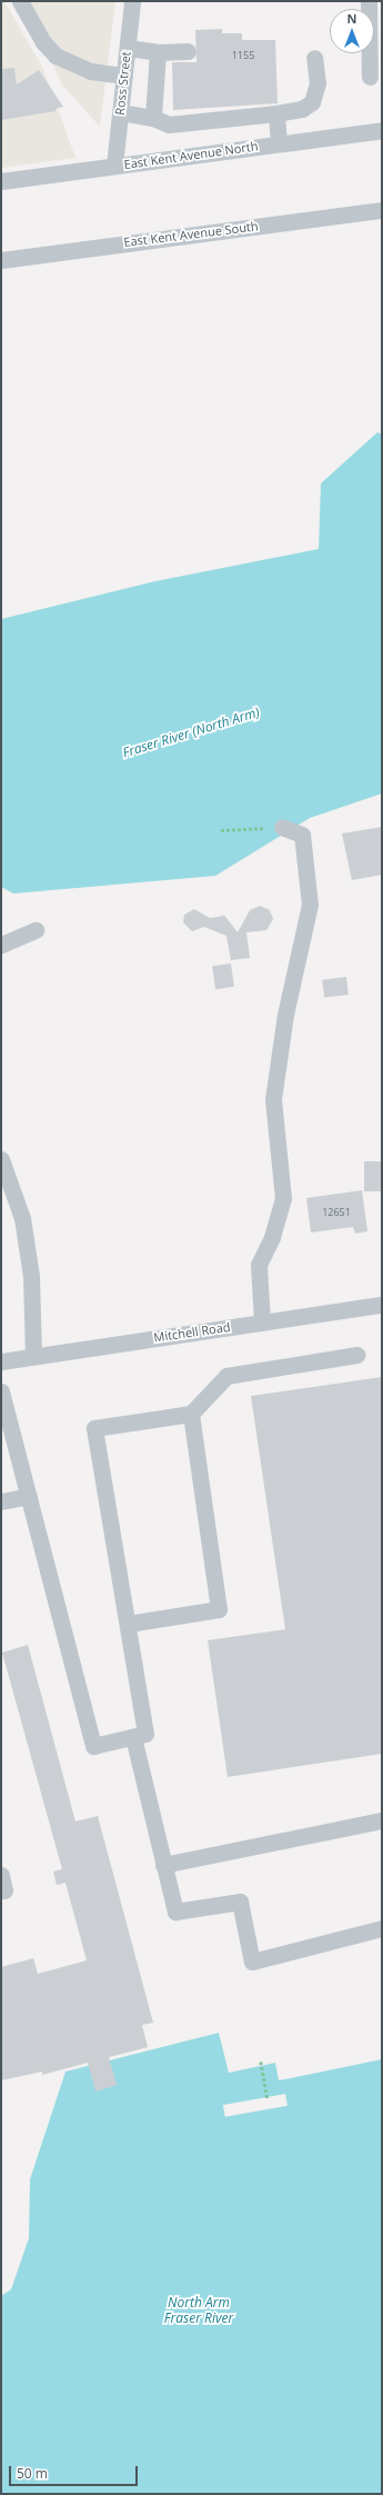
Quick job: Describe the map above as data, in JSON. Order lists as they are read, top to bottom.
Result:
{
  "streets": {
    "street": [
      "Ross Street",
      "East Kent Avenue North",
      "East Kent Avenue South",
      "Mitchell Road"
    ]
  },
  "crossings": [
    ["Ross Street", "East Kent Avenue North"]
  ],
  "water": ["Fraser River (North Arm)", "North Arm Fraser River"],
  "house_numbers": ["1155", "12651"],
  "scale_bar": "50 m",
  "north": "top"
}
